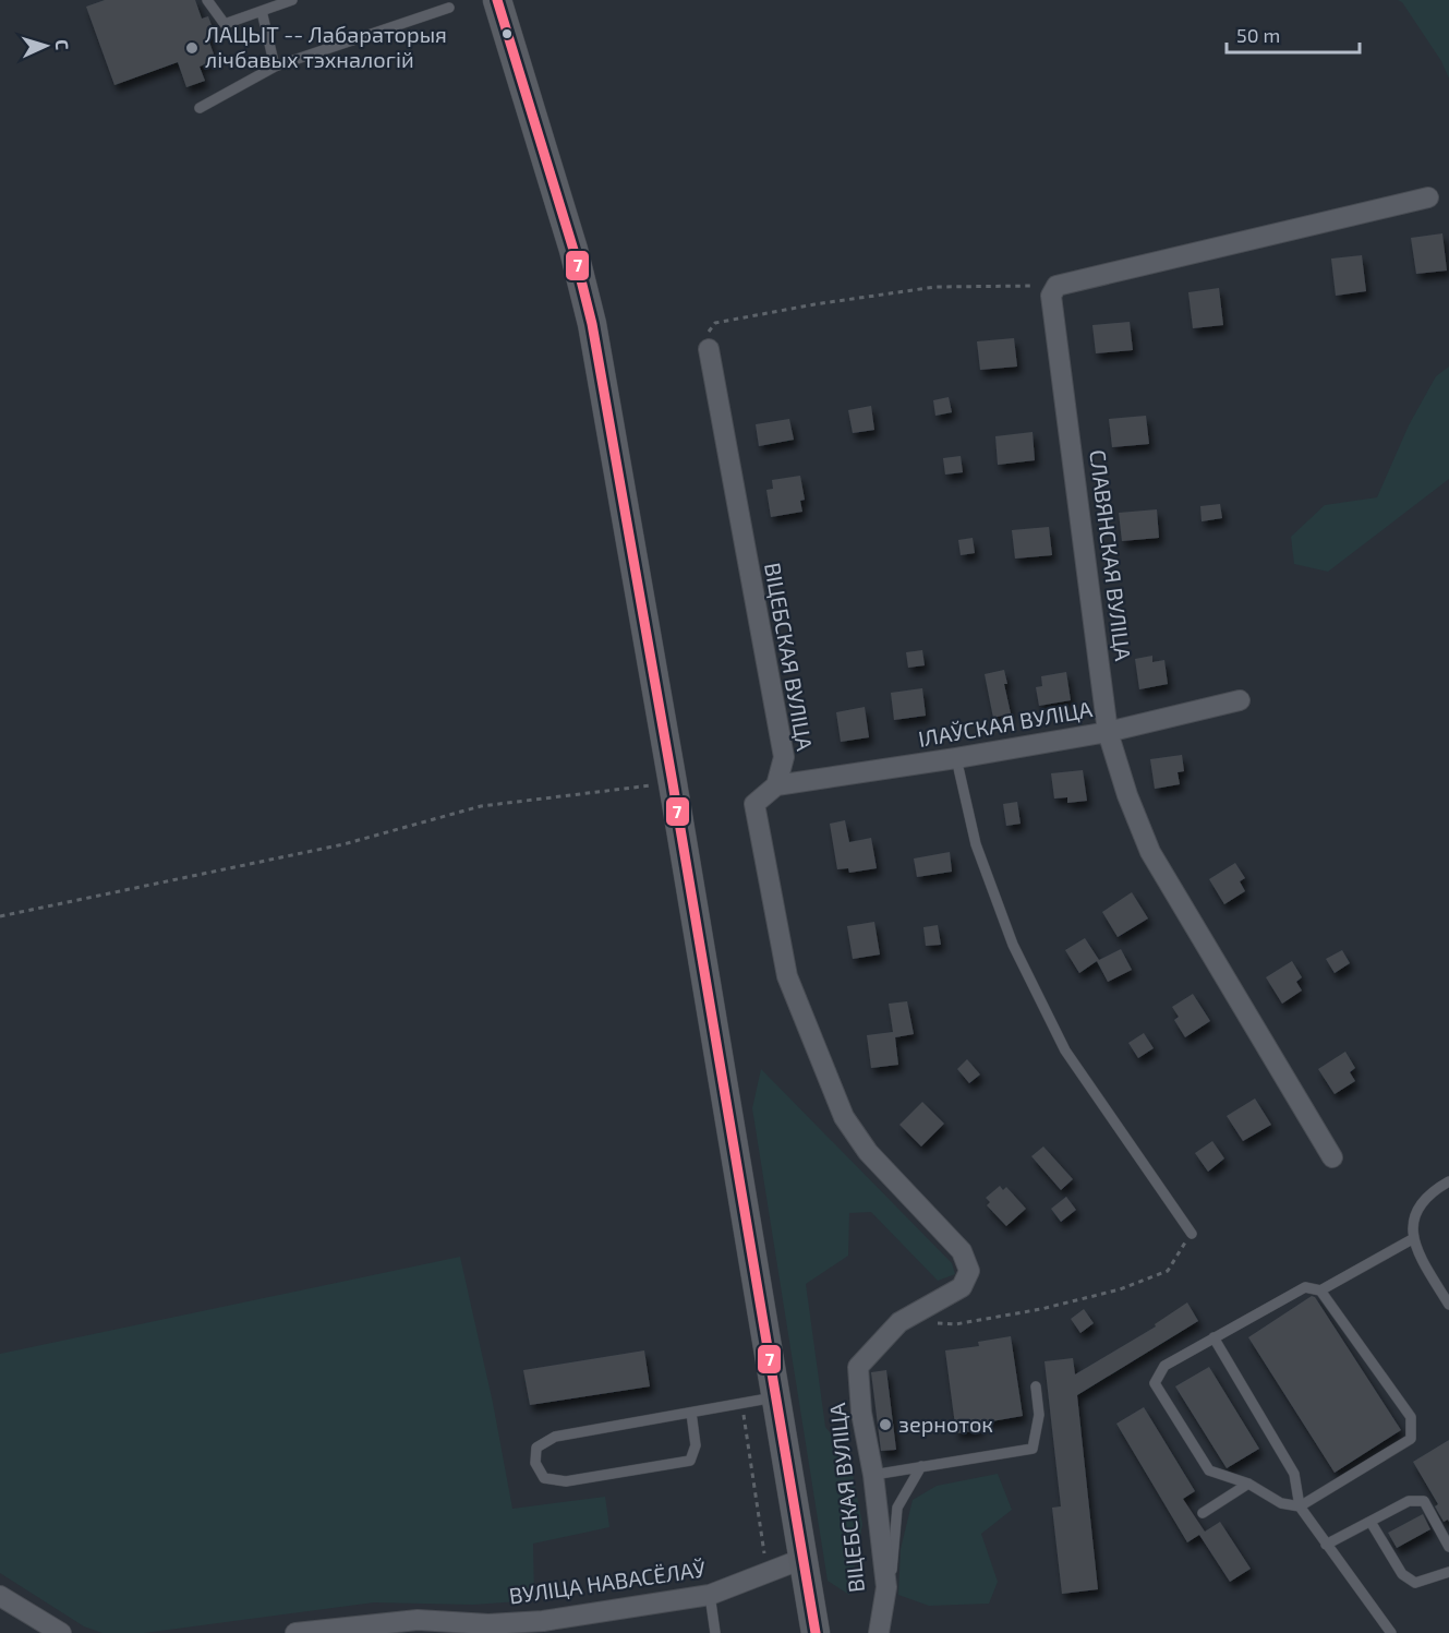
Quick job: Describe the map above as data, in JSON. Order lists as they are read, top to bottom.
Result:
{
  "streets": {
    "street": [
      "СЛАВЯНСКАЯ ВУЛІЦА",
      "ВІЦЕБСКАЯ ВУЛІЦА",
      "ІЛАЎСКАЯ ВУЛІЦА",
      "ВУЛІЦА НАВАСЁЛАЎ"
    ]
  },
  "crossings": [
    ["СЛАВЯНСКАЯ ВУЛІЦА", "ІЛАЎСКАЯ ВУЛІЦА"],
    ["ВІЦЕБСКАЯ ВУЛІЦА", "ІЛАЎСКАЯ ВУЛІЦА"]
  ],
  "places": ["ЛАЦЫТ -- Лабараторыя лічбавых тэхналогій", "зерноток"],
  "lines": ["transit line 7"],
  "scale_bar": "50 m",
  "north": "right"
}
